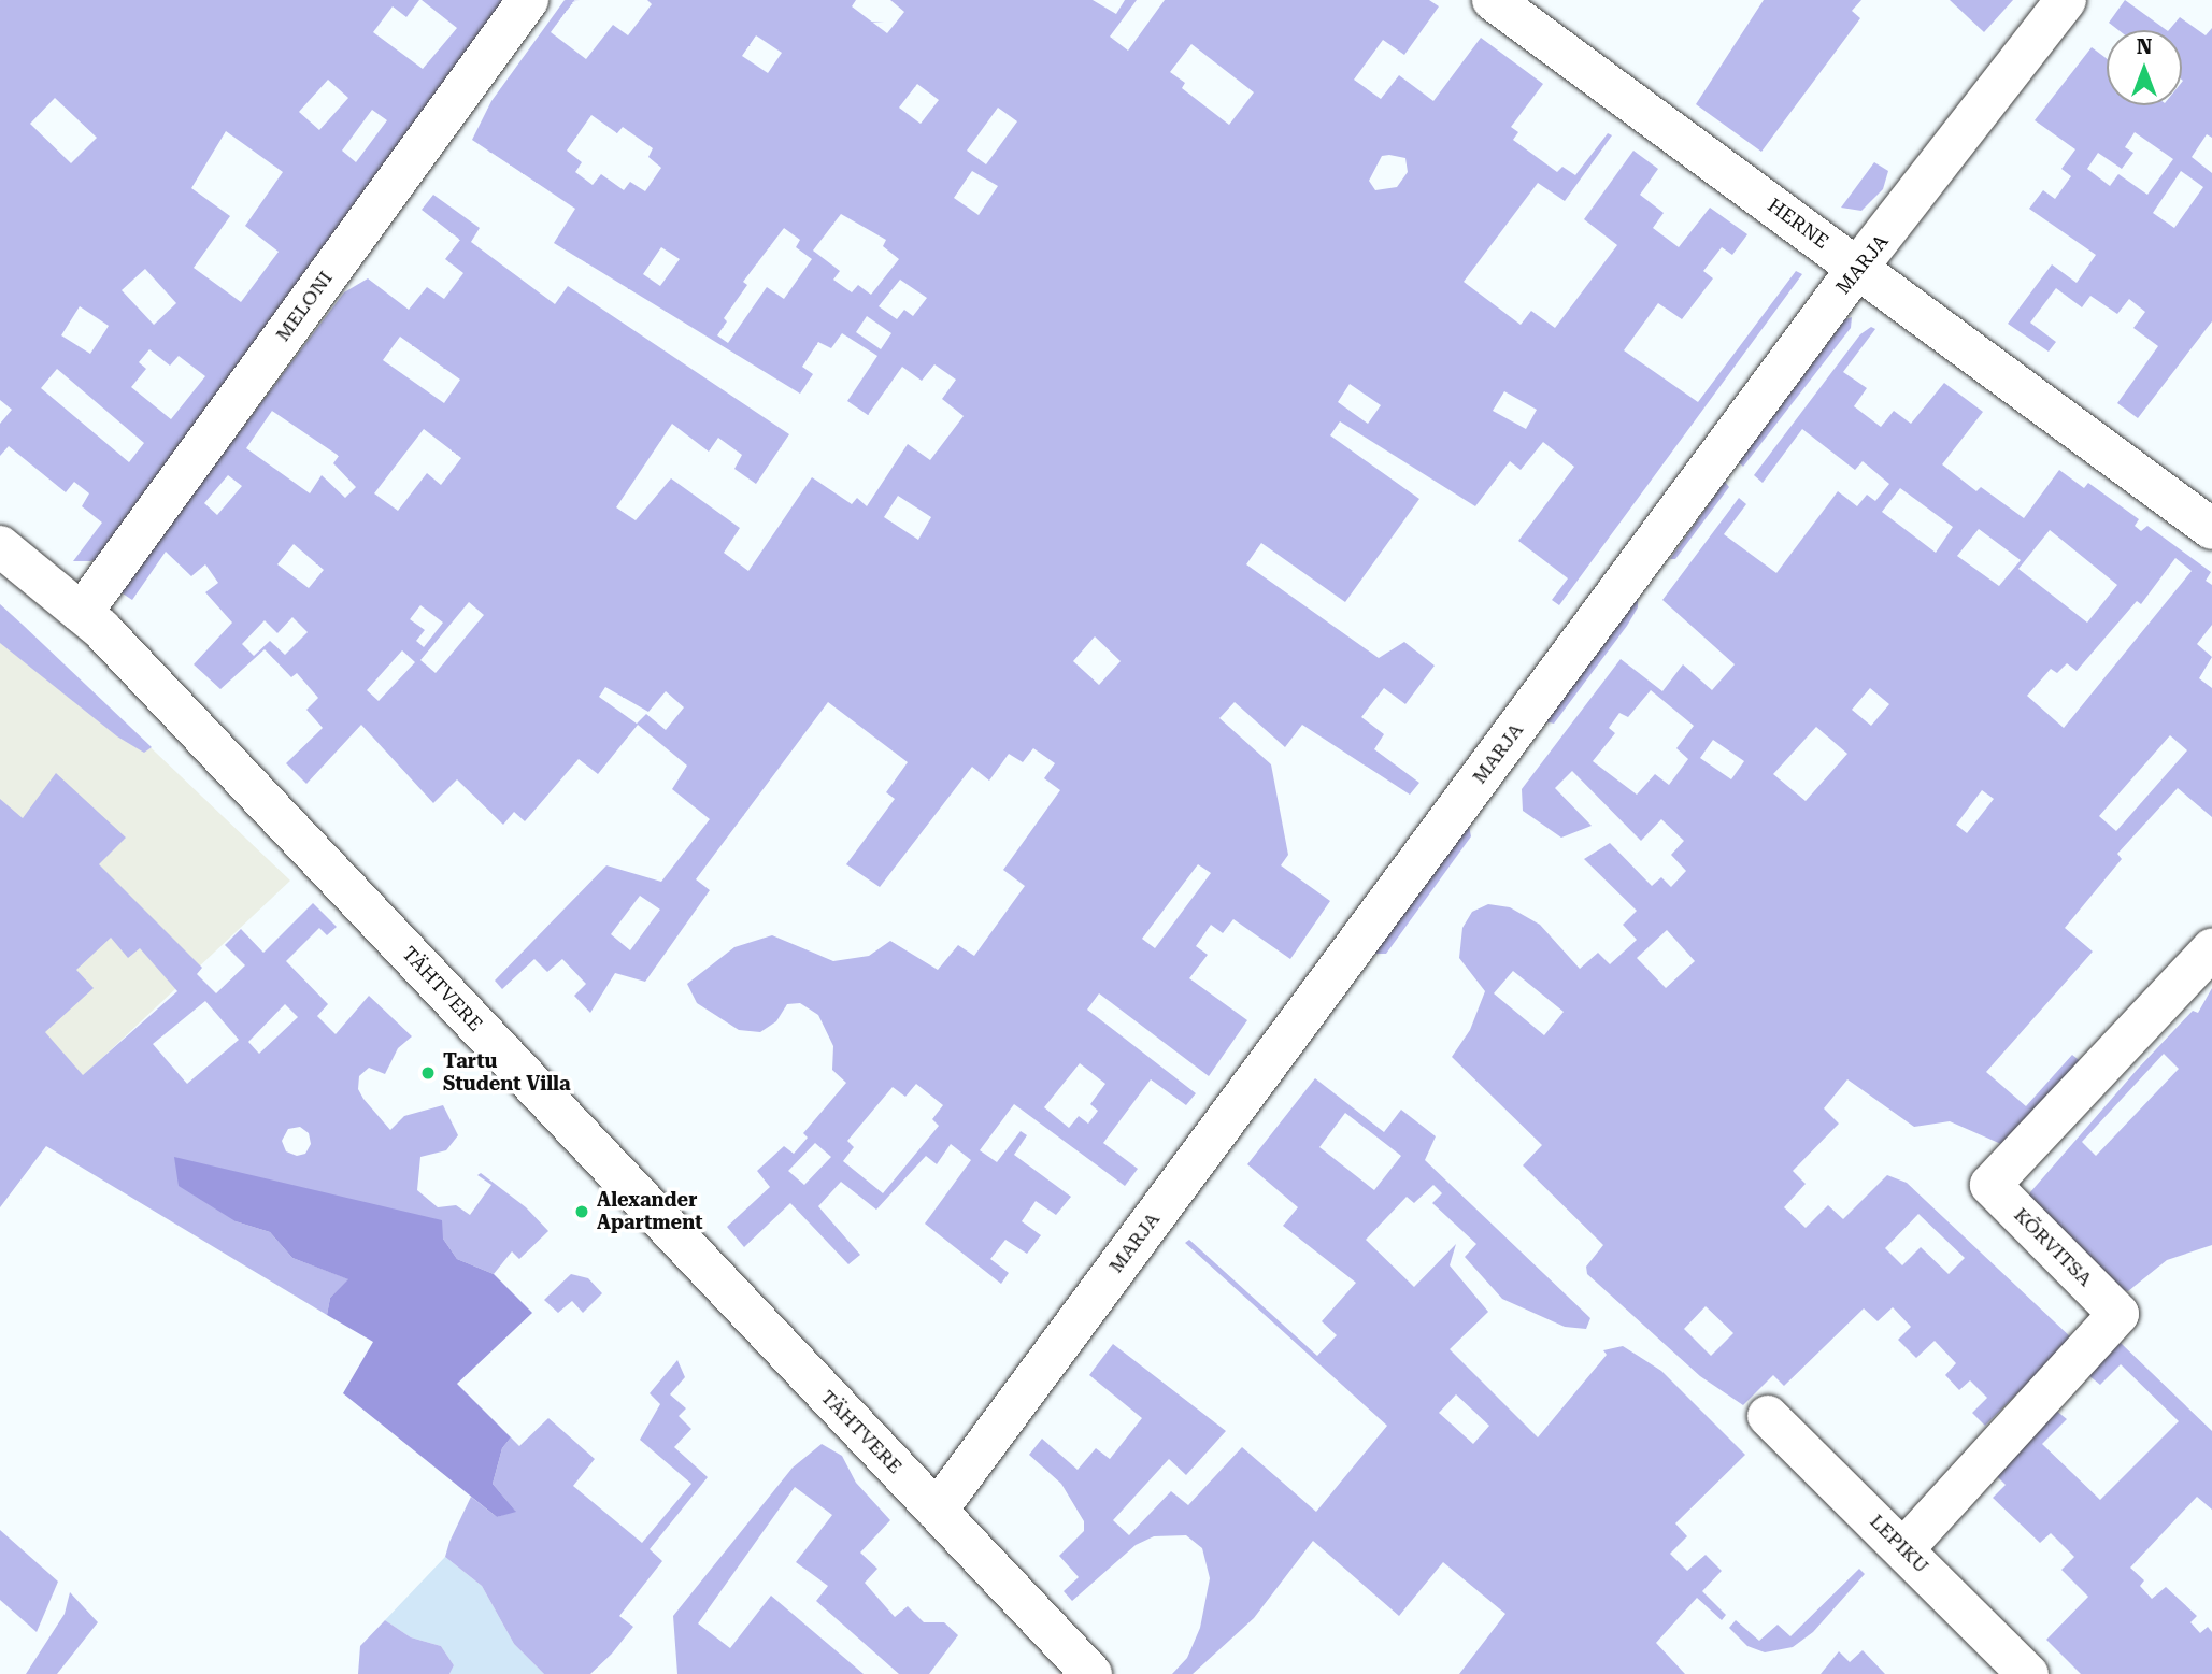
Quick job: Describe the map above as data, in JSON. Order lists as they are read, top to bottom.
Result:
{
  "streets": {
    "street": [
      "HERNE",
      "MARJA",
      "MELONI",
      "TÄHTVERE",
      "KÕRVITSA",
      "LEPIKU"
    ]
  },
  "crossings": [
    ["HERNE", "MARJA"],
    ["MARJA", "TÄHTVERE"],
    ["MELONI", "TÄHTVERE"],
    ["KÕRVITSA", "LEPIKU"]
  ],
  "places": ["Tartu Student Villa", "Alexander Apartment"],
  "north": "top"
}
